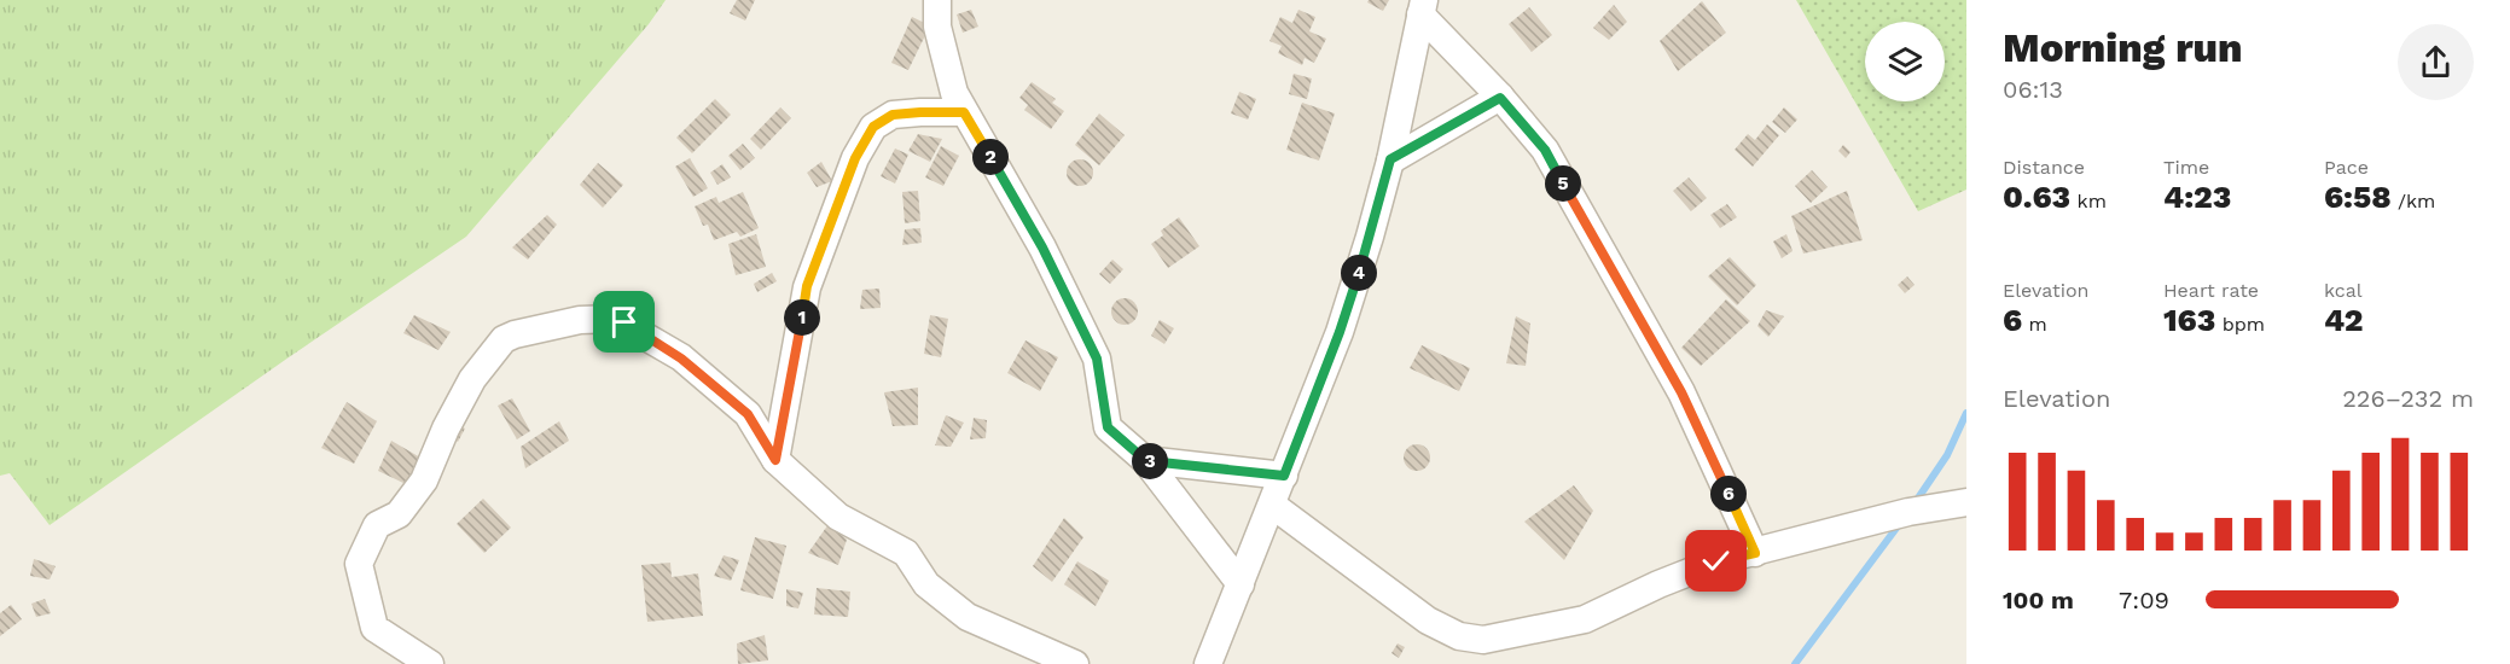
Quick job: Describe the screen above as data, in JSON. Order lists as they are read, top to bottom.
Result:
{
  "page": {
    "heading": ["Morning run", "06:13"],
    "stats": [
      ["Distance", "0.63 km"],
      ["Time", "4:23"],
      ["Pace", "6:58 /km"],
      ["Elevation", "6 m"],
      ["Heart rate", "163 bpm"],
      ["kcal", "42"]
    ],
    "pins": [
      "2",
      "5",
      "4",
      "1",
      "3",
      "6"
    ],
    "chart": ["Elevation", "226–232 m"],
    "list": [
      {
        "name": "100 m",
        "note": "7:09"
      }
    ]
  }
}
